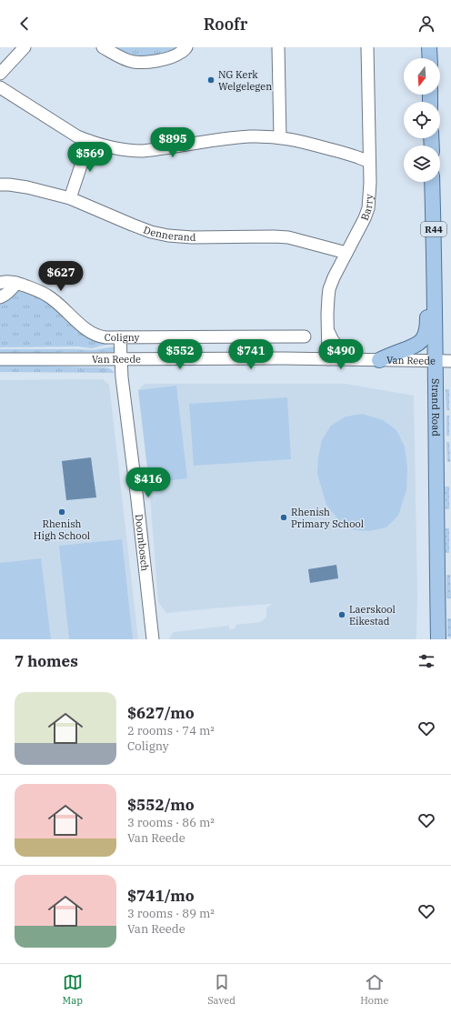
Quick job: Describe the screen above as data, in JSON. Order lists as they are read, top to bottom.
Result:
{
  "streets": {
    "main road": ["R44", "Strand Road"],
    "street": [
      "Barry",
      "Dennerand",
      "Coligny",
      "Van Reede",
      "Doornbosch"
    ]
  },
  "crossings": [
    ["Barry", "Dennerand"],
    ["Barry", "Van Reede"],
    ["Coligny", "Doornbosch"],
    ["Van Reede", "Strand Road"],
    ["Van Reede", "Doornbosch"]
  ],
  "places": [
    "NG Kerk Welgelegen",
    "Rhenish High School",
    "Rhenish Primary School",
    "Laerskool Eikestad"
  ],
  "north": "bottom",
  "page": {
    "header": "Roofr",
    "price": [
      "$895",
      "$569",
      "$627",
      "$552",
      "$741",
      "$490",
      "$416"
    ],
    "heading": "7 homes",
    "list": [
      {
        "name": "$627/mo",
        "note": "2 rooms · 74 m² · Coligny"
      },
      {
        "name": "$552/mo",
        "note": "3 rooms · 86 m² · Van Reede"
      },
      {
        "name": "$741/mo",
        "note": "3 rooms · 89 m² · Van Reede"
      }
    ],
    "tabs": ["Map", "Saved", "Home"]
  }
}
